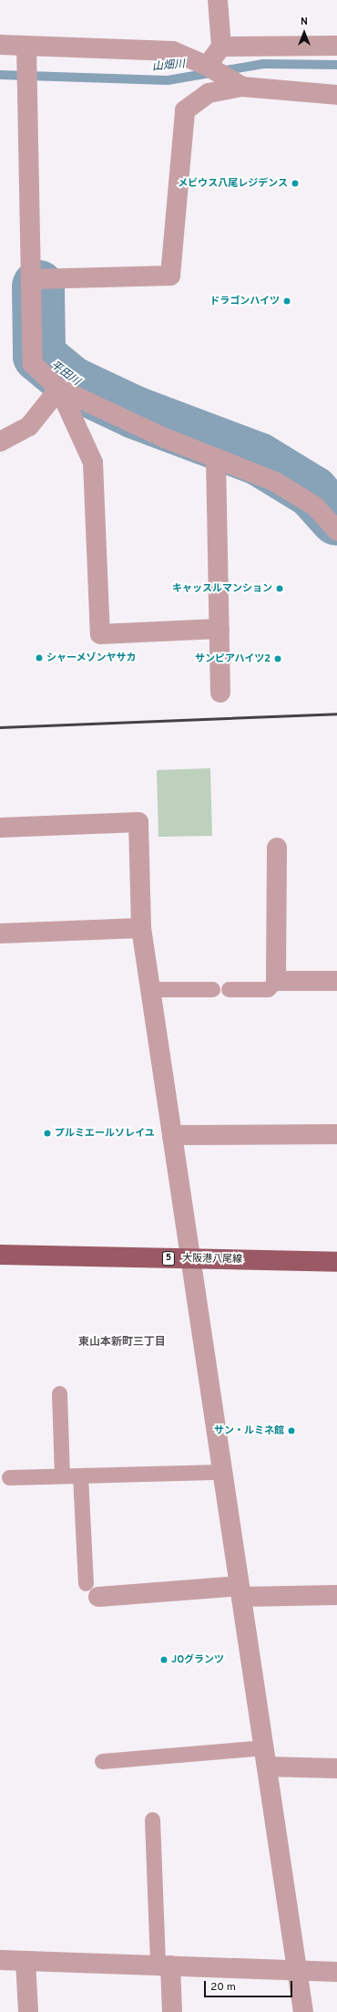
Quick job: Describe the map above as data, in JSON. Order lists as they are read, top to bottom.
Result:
{
  "streets": {
    "main road": ["5", "大阪港八尾線"]
  },
  "districts": ["東山本新町三丁目"],
  "water": ["山畑川", "平田川"],
  "places": [
    "メビウス八尾レジデンス",
    "ドラゴンハイツ",
    "キャッスルマンション",
    "シャーメゾンヤサカ",
    "サンピアハイツ2",
    "プルミエールソレイユ",
    "サン・ルミネ館",
    "JOグランツ"
  ],
  "scale_bar": "20 m",
  "north": "top"
}
